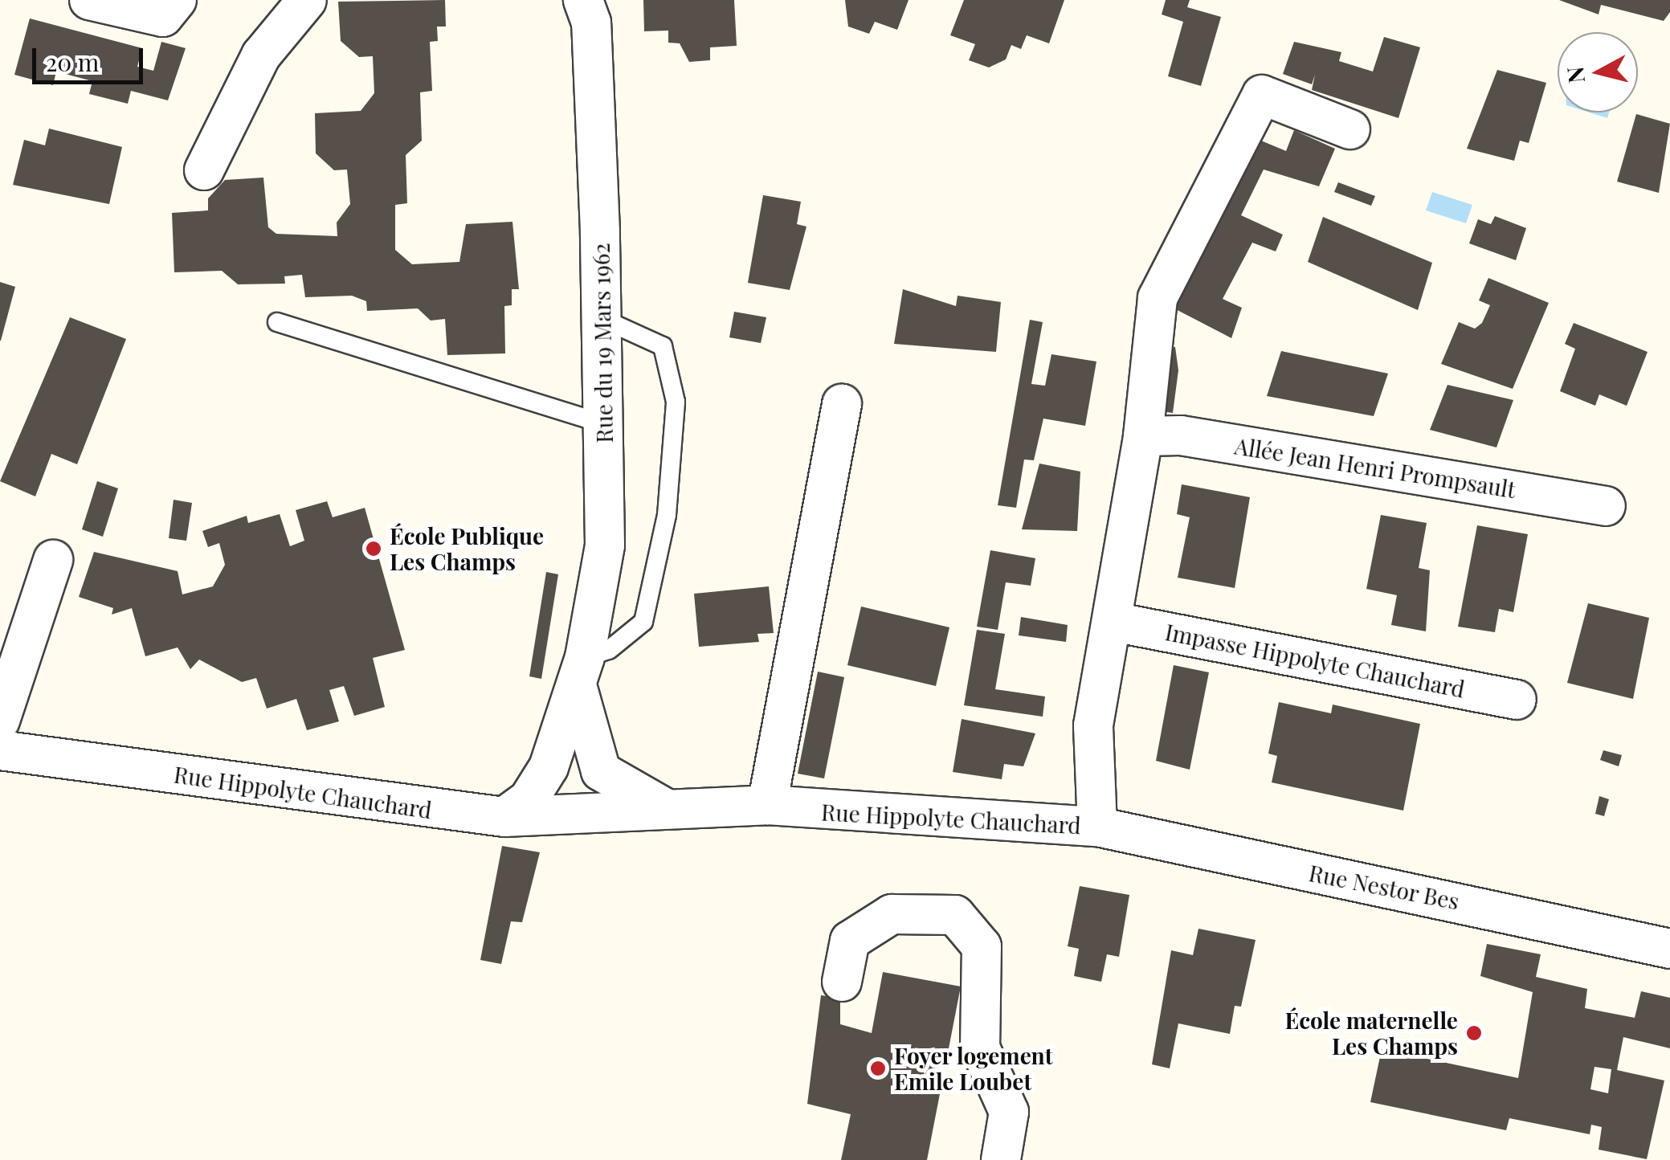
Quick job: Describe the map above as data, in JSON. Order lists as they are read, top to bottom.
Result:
{
  "streets": {
    "street": [
      "Rue du 19 Mars 1962",
      "Allée Jean Henri Prompsault",
      "Impasse Hippolyte Chauchard",
      "Rue Hippolyte Chauchard",
      "Rue Nestor Bes"
    ]
  },
  "crossings": [
    ["Rue du 19 Mars 1962", "Rue Hippolyte Chauchard"],
    ["Allée Jean Henri Prompsault", "Rue Hippolyte Chauchard"],
    ["Impasse Hippolyte Chauchard", "Rue Hippolyte Chauchard"],
    ["Rue Hippolyte Chauchard", "Rue Nestor Bes"]
  ],
  "places": ["École Publique Les Champs", "École maternelle Les Champs", "Foyer logement Emile Loubet"],
  "scale_bar": "20 m",
  "north": "left"
}
